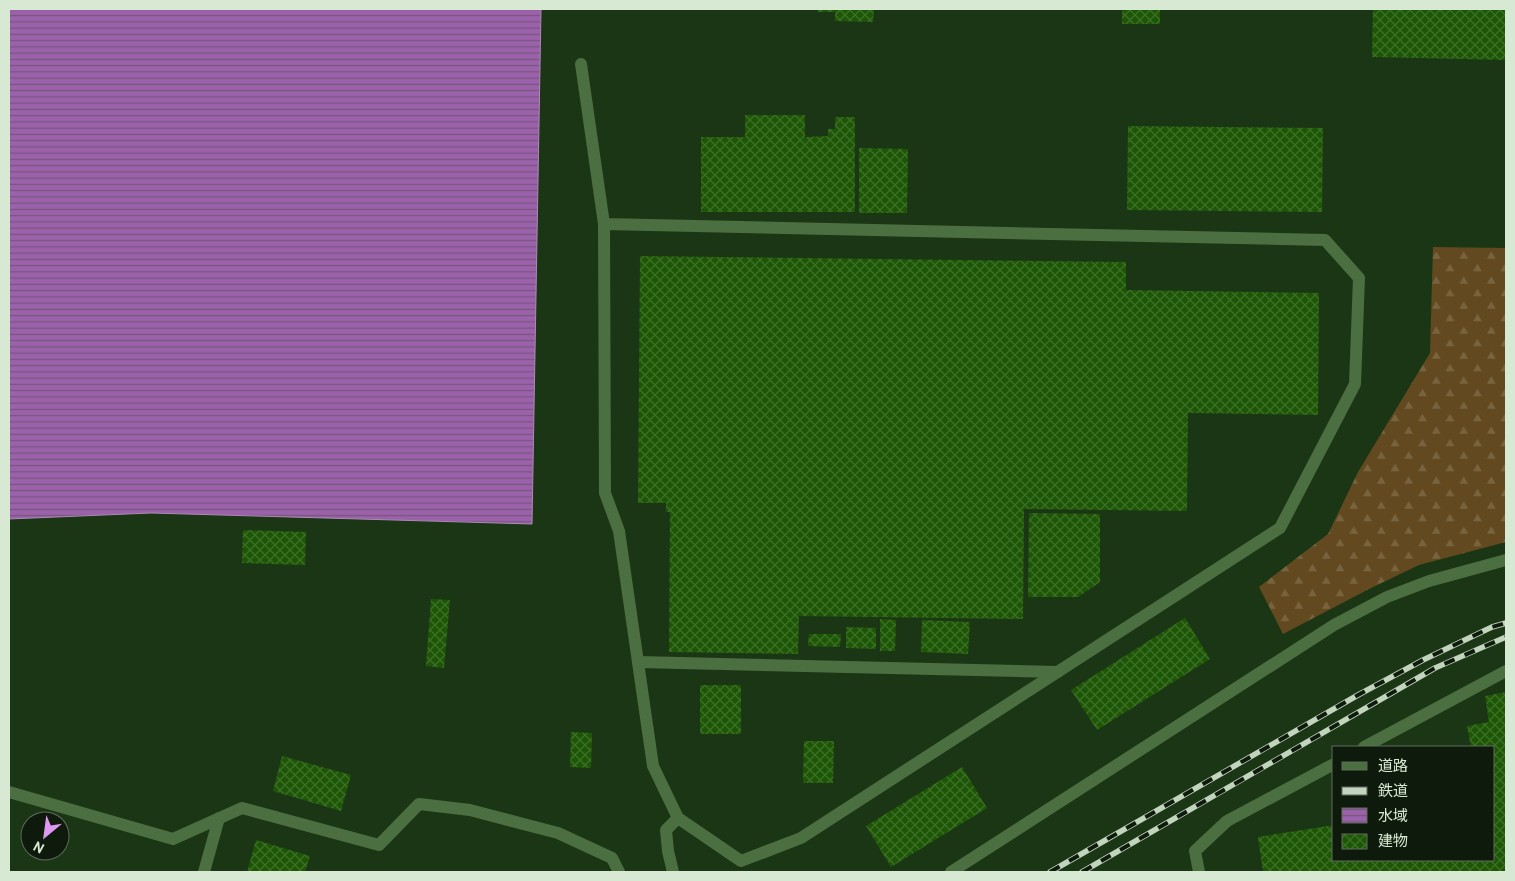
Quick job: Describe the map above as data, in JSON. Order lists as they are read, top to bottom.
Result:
{
  "legend": [
    "道路",
    "鉄道",
    "水域",
    "建物"
  ],
  "north": "bottom left"
}
